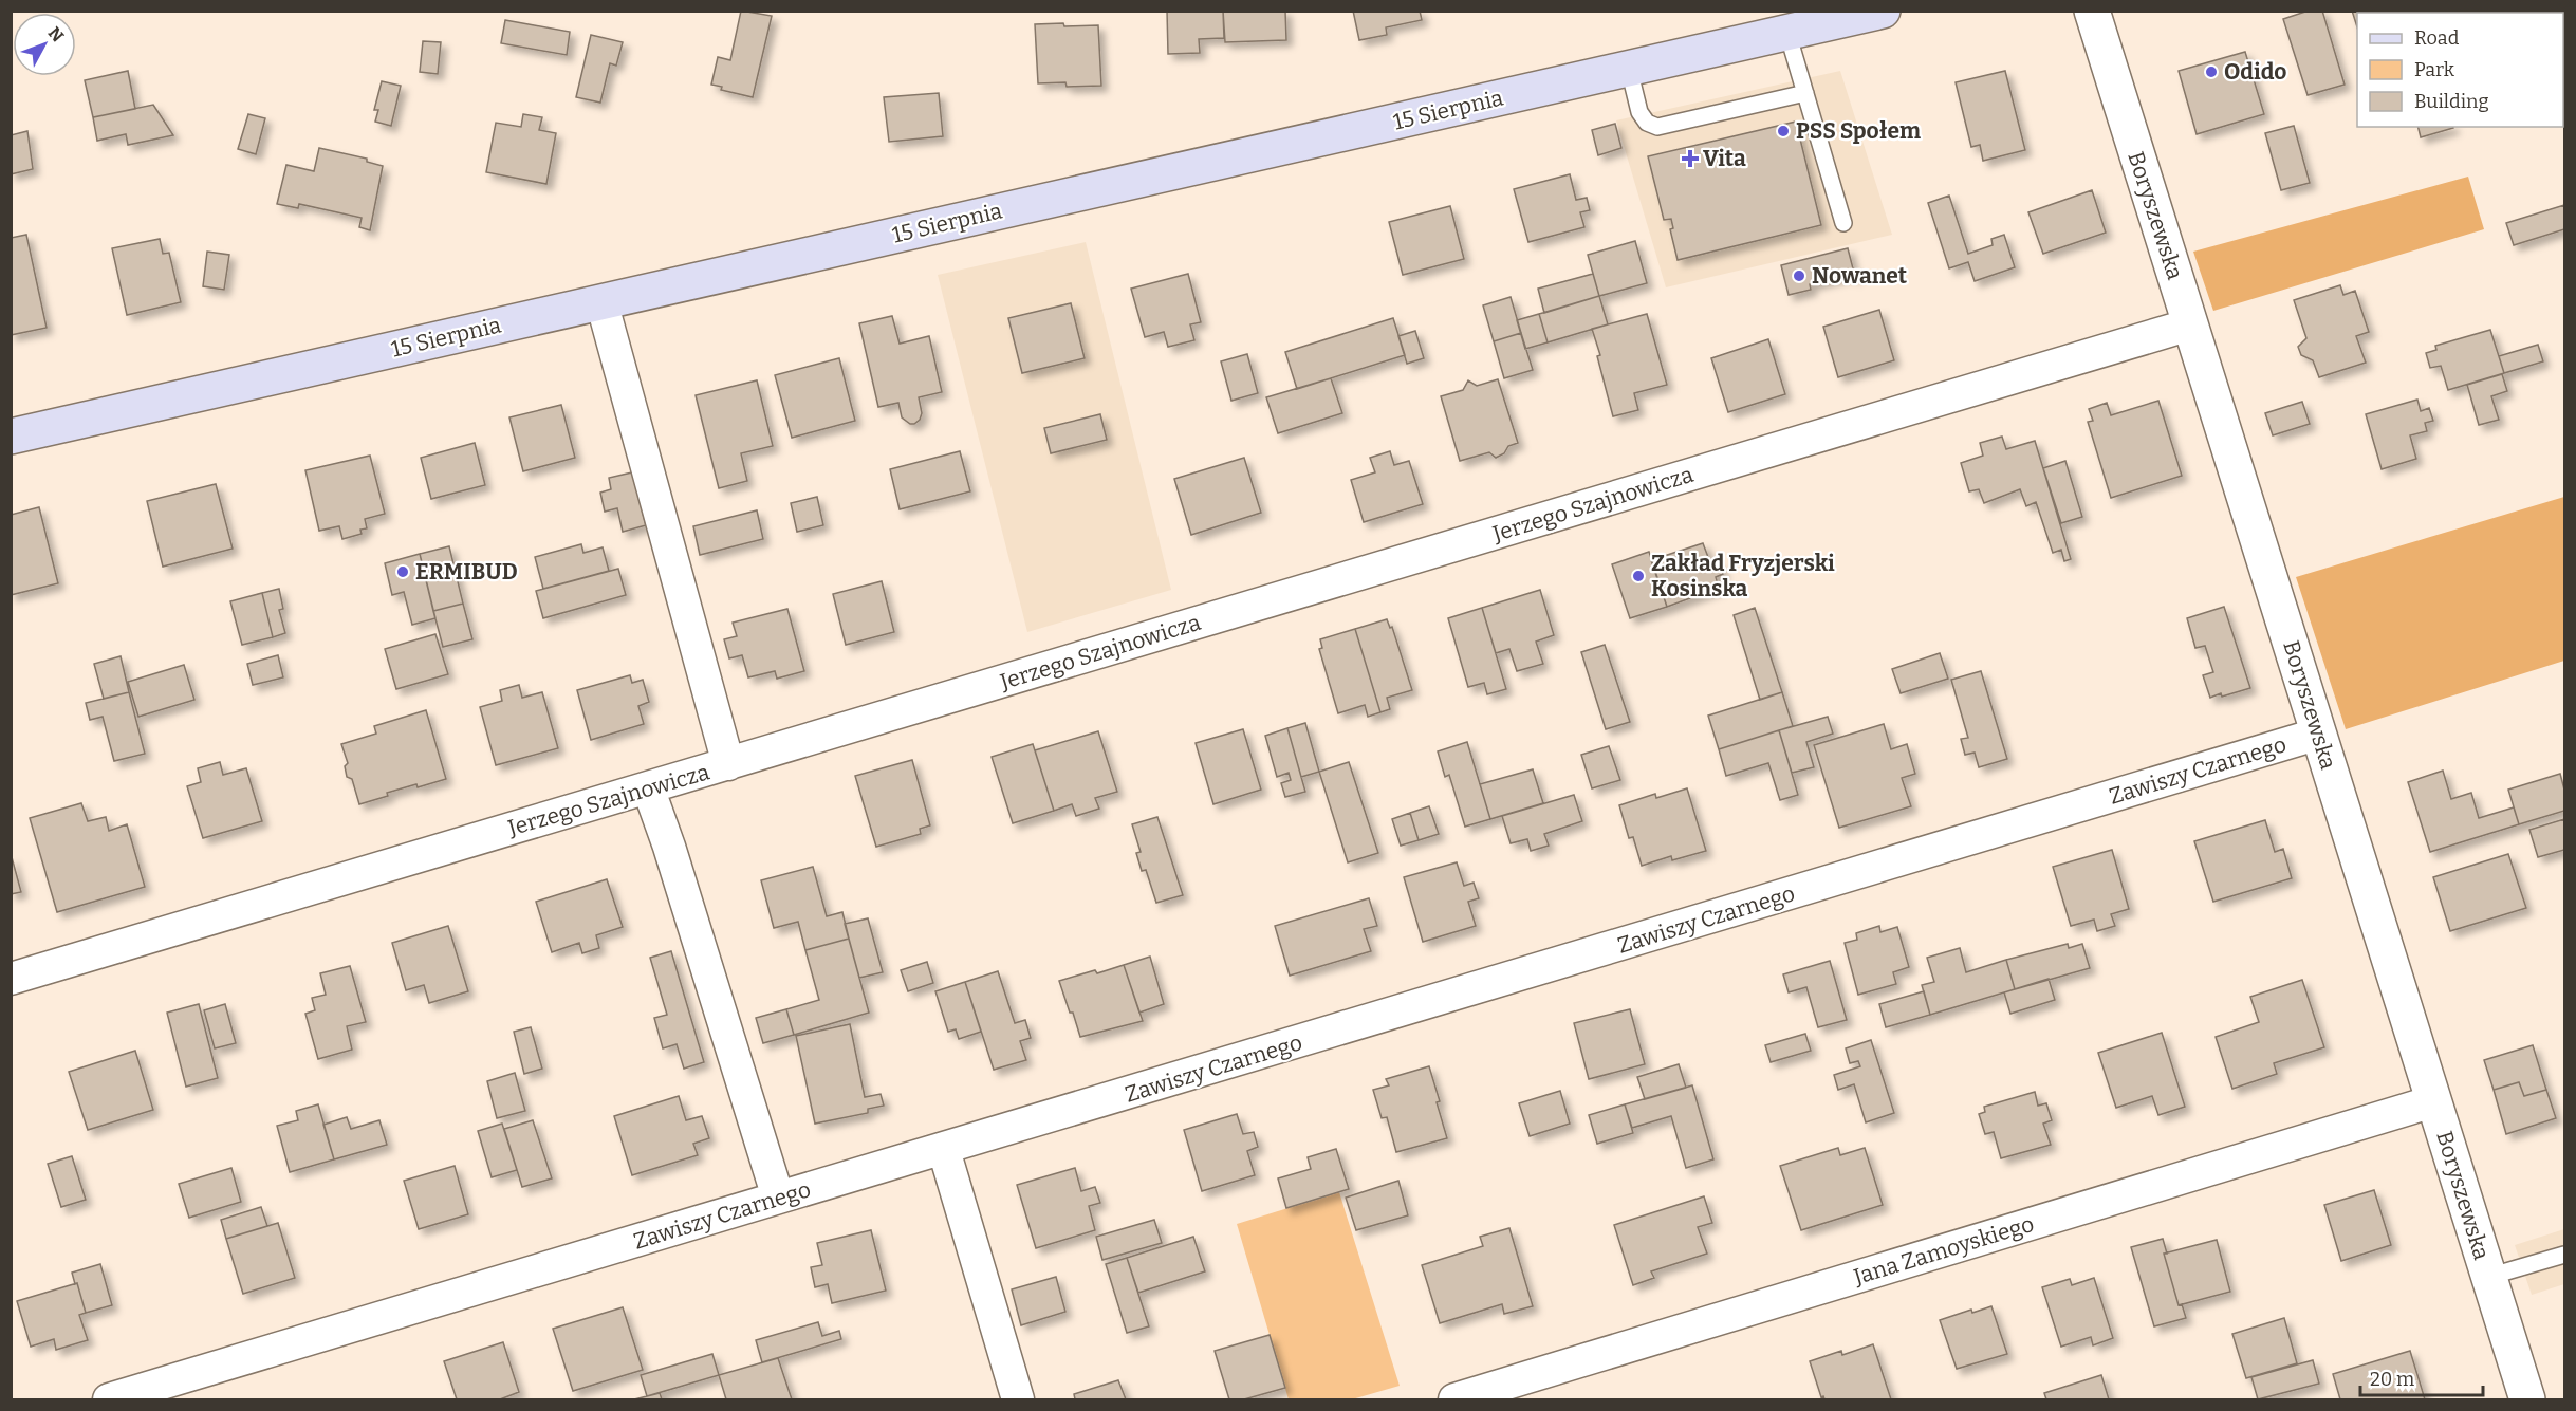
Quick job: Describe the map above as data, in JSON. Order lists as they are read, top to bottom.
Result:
{
  "streets": {
    "main road": ["15 Sierpnia"],
    "street": [
      "Boryszewska",
      "Jerzego Szajnowicza",
      "Zawiszy Czarnego",
      "Jana Zamoyskiego"
    ]
  },
  "crossings": [
    ["Boryszewska", "Jerzego Szajnowicza"],
    ["Boryszewska", "Zawiszy Czarnego"],
    ["Boryszewska", "Jana Zamoyskiego"]
  ],
  "places": {
    "other": [
      "Odido",
      "PSS Społem",
      "Nowanet",
      "ERMIBUD",
      "Zakład Fryzjerski Kosinska"
    ],
    "health": ["Vita"]
  },
  "legend": ["Road", "Park", "Building"],
  "scale_bar": "20 m",
  "north": "top right"
}
